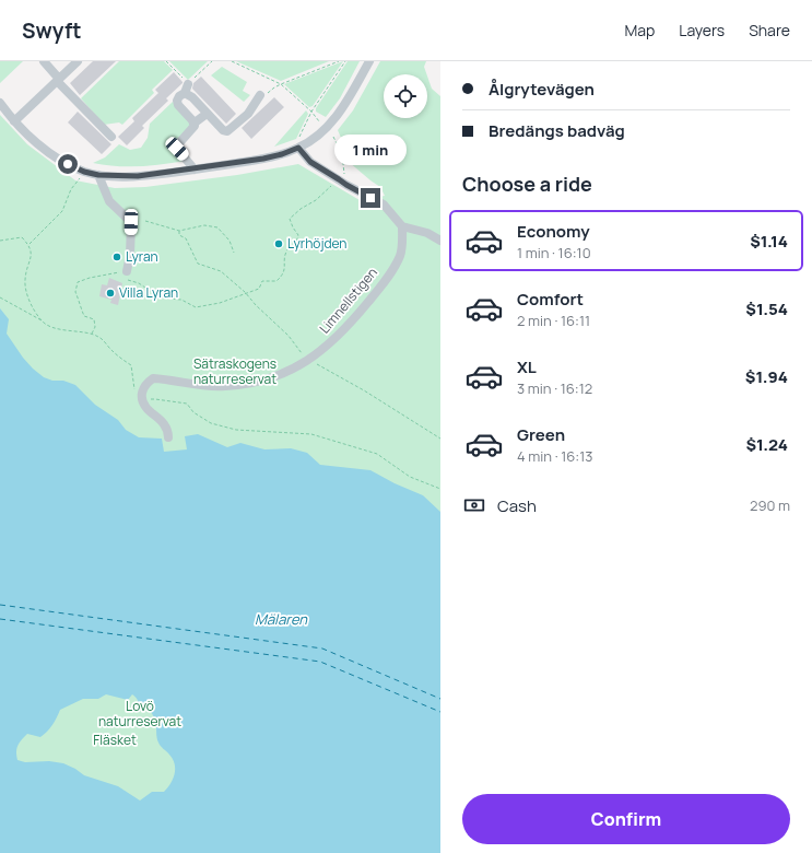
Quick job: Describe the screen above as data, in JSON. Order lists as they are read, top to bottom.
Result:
{
  "streets": {
    "street": ["Limnellstigen"]
  },
  "water": ["Mälaren"],
  "parks": ["Sätraskogens naturreservat", "Lovö naturreservat", "Fläsket"],
  "places": ["Lyrhöjden", "Lyran", "Villa Lyran"],
  "page": {
    "header": "Swyft",
    "nav": ["Map", "Layers", "Share"],
    "banner": ["Ålgrytevägen", "Bredängs badväg"],
    "bubble": "1 min",
    "heading": "Choose a ride",
    "list": [
      {
        "name": "Economy",
        "note": "1 min · 16:10",
        "value": "$1.14"
      },
      {
        "name": "Comfort",
        "note": "2 min · 16:11",
        "value": "$1.54"
      },
      {
        "name": "XL",
        "note": "3 min · 16:12",
        "value": "$1.94"
      },
      {
        "name": "Green",
        "note": "4 min · 16:13",
        "value": "$1.24"
      }
    ],
    "pay": ["Cash", "290 m"],
    "buttons": "Confirm"
  }
}
